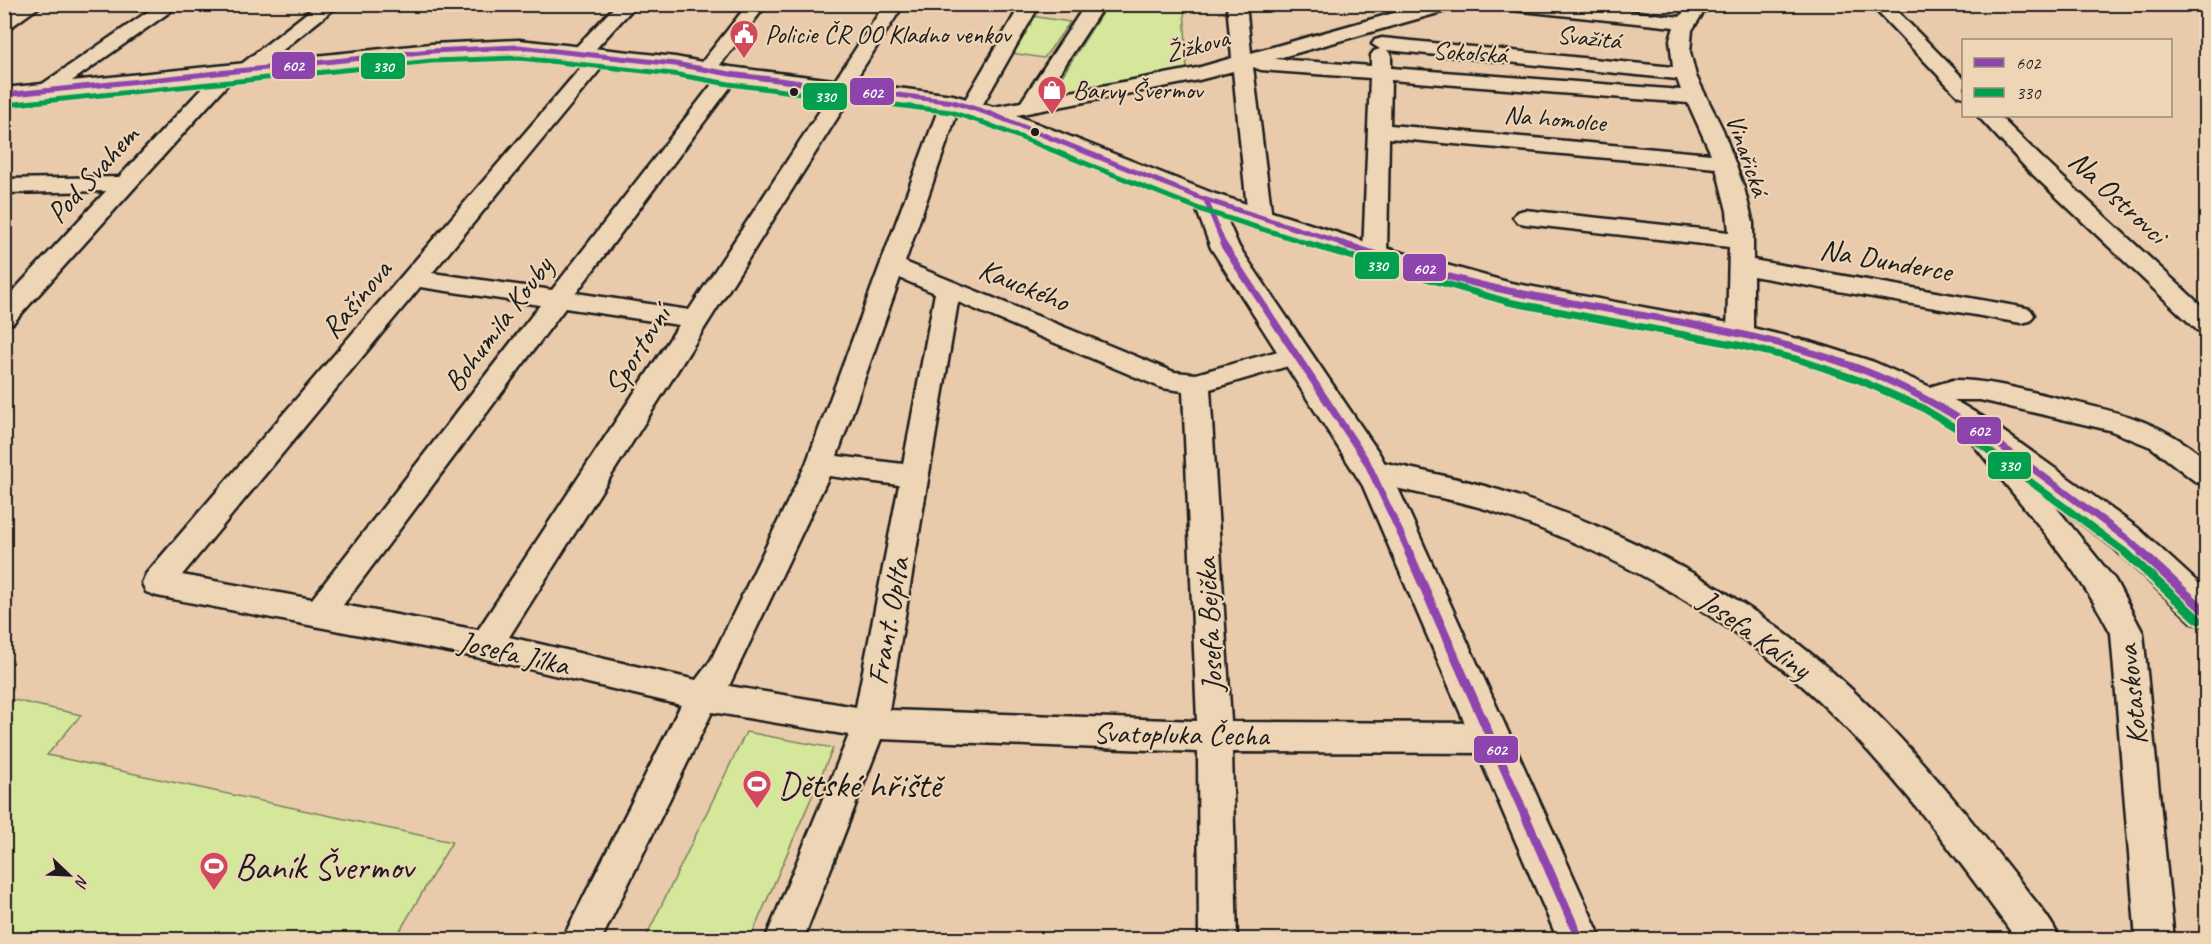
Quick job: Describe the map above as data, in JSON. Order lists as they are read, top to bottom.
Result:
{
  "streets": {
    "street": [
      "Svažitá",
      "Žižkova",
      "Sokolská",
      "Na homolce",
      "Vinařická",
      "Pod Svahem",
      "Na Ostrovci",
      "Na Dunderce",
      "Kauckého",
      "Rašínova",
      "Bohumila Kouby",
      "Sportovní",
      "Frant. Oplta",
      "Josefa Bejčka",
      "Josefa Kaliny",
      "Josefa Jílka",
      "Kotaskova",
      "Svatopluka Čecha"
    ]
  },
  "crossings": [
    ["Svažitá", "Žižkova"],
    ["Svažitá", "Vinařická"],
    ["Žižkova", "Sokolská"],
    ["Sokolská", "Vinařická"],
    ["Na homolce", "Vinařická"],
    ["Vinařická", "Na Dunderce"],
    ["Kauckého", "Frant. Oplta"],
    ["Kauckého", "Josefa Bejčka"],
    ["Rašínova", "Josefa Jílka"],
    ["Bohumila Kouby", "Josefa Jílka"],
    ["Sportovní", "Josefa Jílka"],
    ["Frant. Oplta", "Josefa Jílka"],
    ["Frant. Oplta", "Svatopluka Čecha"],
    ["Josefa Bejčka", "Svatopluka Čecha"],
    ["Josefa Jílka", "Svatopluka Čecha"]
  ],
  "places": {
    "public building": ["Policie ČR OO Kladno venkov"],
    "shop": ["Barvy Švermov"],
    "sports": ["Dětské hřiště", "Baník Švermov"]
  },
  "lines": ["transit line 602", "transit line 330"],
  "legend": ["602", "330"],
  "north": "bottom right"
}
